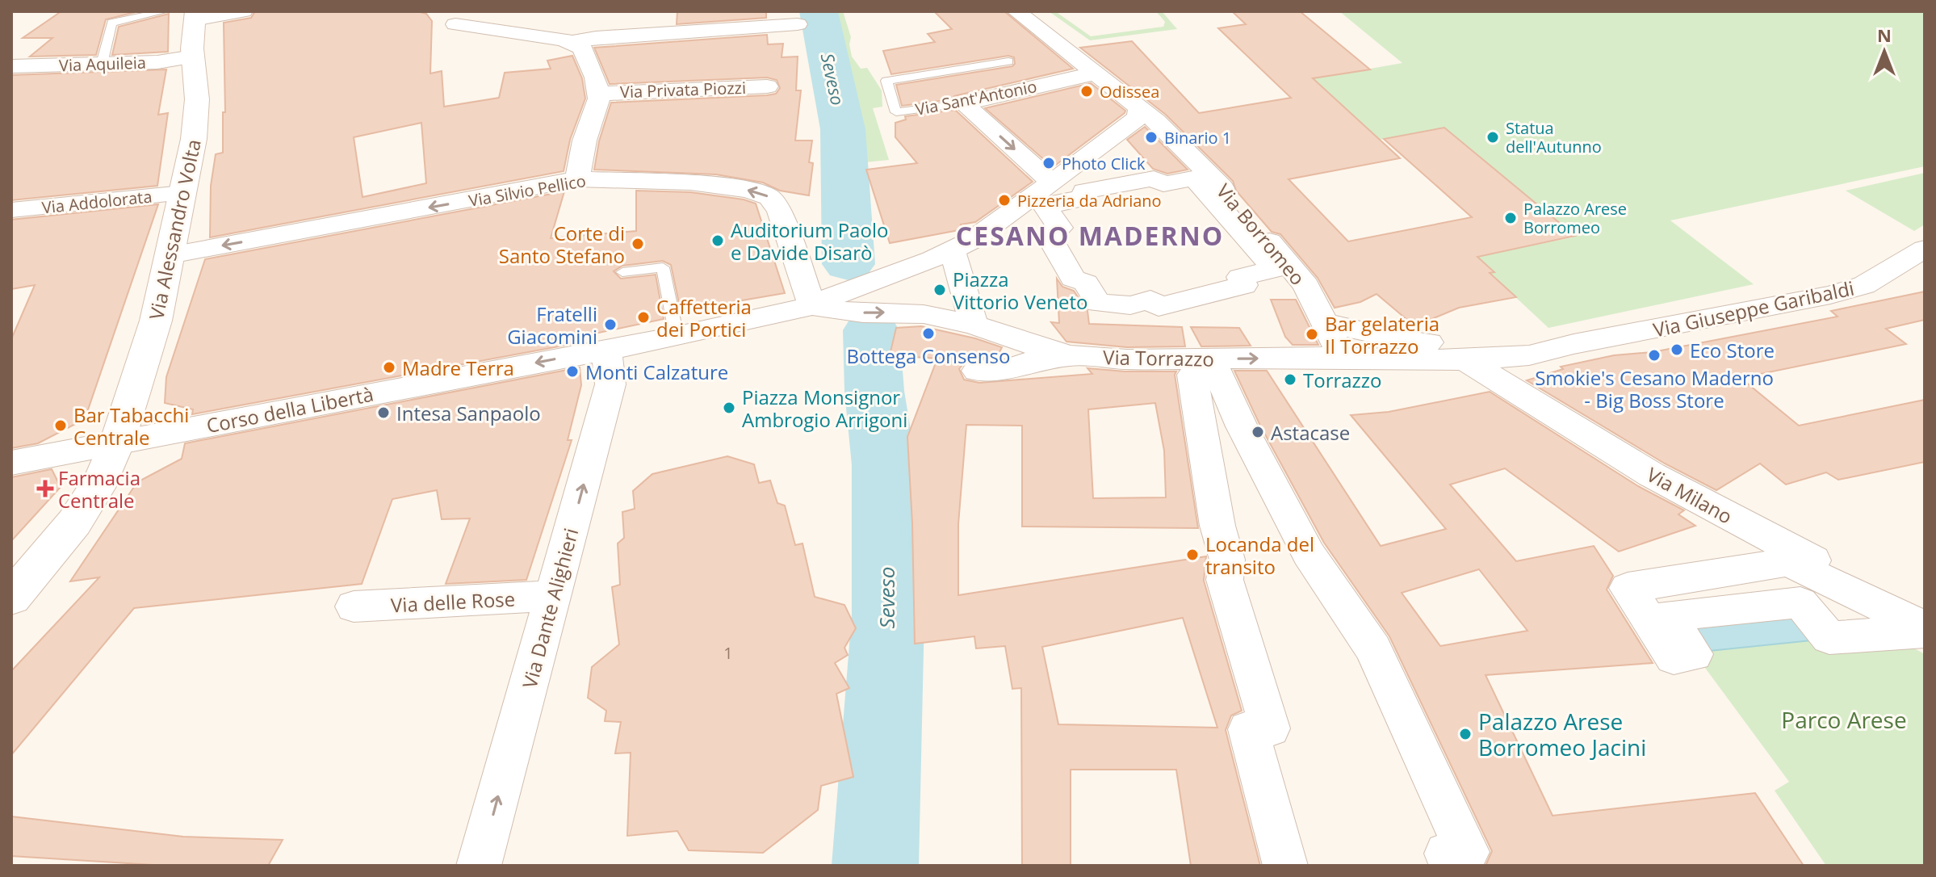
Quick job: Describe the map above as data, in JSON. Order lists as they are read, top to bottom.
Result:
{
  "streets": {
    "street": [
      "Via Aquileia",
      "Via Privata Piozzi",
      "Via Sant'Antonio",
      "Via Silvio Pellico",
      "Via Addolorata",
      "Via Alessandro Volta",
      "Via Borromeo",
      "Via Giuseppe Garibaldi",
      "Via Torrazzo",
      "Corso della Libertà",
      "Via Milano",
      "Via delle Rose",
      "Via Dante Alighieri"
    ]
  },
  "crossings": [
    ["Via Aquileia", "Via Alessandro Volta"],
    ["Via Sant'Antonio", "Via Borromeo"],
    ["Via Silvio Pellico", "Via Alessandro Volta"],
    ["Via Addolorata", "Via Alessandro Volta"],
    ["Via Alessandro Volta", "Corso della Libertà"],
    ["Via Borromeo", "Via Giuseppe Garibaldi"],
    ["Via Borromeo", "Via Torrazzo"],
    ["Via Giuseppe Garibaldi", "Via Torrazzo"],
    ["Via Giuseppe Garibaldi", "Via Milano"],
    ["Corso della Libertà", "Via Dante Alighieri"],
    ["Via delle Rose", "Via Dante Alighieri"]
  ],
  "one_way": ["Via Torrazzo", "Corso della Libertà", "Via Dante Alighieri"],
  "districts": ["CESANO MADERNO"],
  "water": ["Seveso"],
  "parks": ["Parco Arese"],
  "places": {
    "other": [
      "Odissea",
      "Binario 1",
      "Statua dell'Autunno",
      "Photo Click",
      "Pizzeria da Adriano",
      "Palazzo Arese Borromeo",
      "Auditorium Paolo e Davide Disarò",
      "Corte di Santo Stefano",
      "Piazza Vittorio Veneto",
      "Caffetteria dei Portici",
      "Fratelli Giacomini",
      "Bottega Consenso",
      "Bar gelateria Il Torrazzo",
      "Eco Store",
      "Smokie's Cesano Maderno - Big Boss Store",
      "Madre Terra",
      "Monti Calzature",
      "Torrazzo",
      "Piazza Monsignor Ambrogio Arrigoni",
      "Intesa Sanpaolo",
      "Bar Tabacchi Centrale",
      "Astacase",
      "Locanda del transito",
      "Palazzo Arese Borromeo Jacini"
    ],
    "health": ["Farmacia Centrale"]
  },
  "house_numbers": ["1"],
  "north": "top"
}
